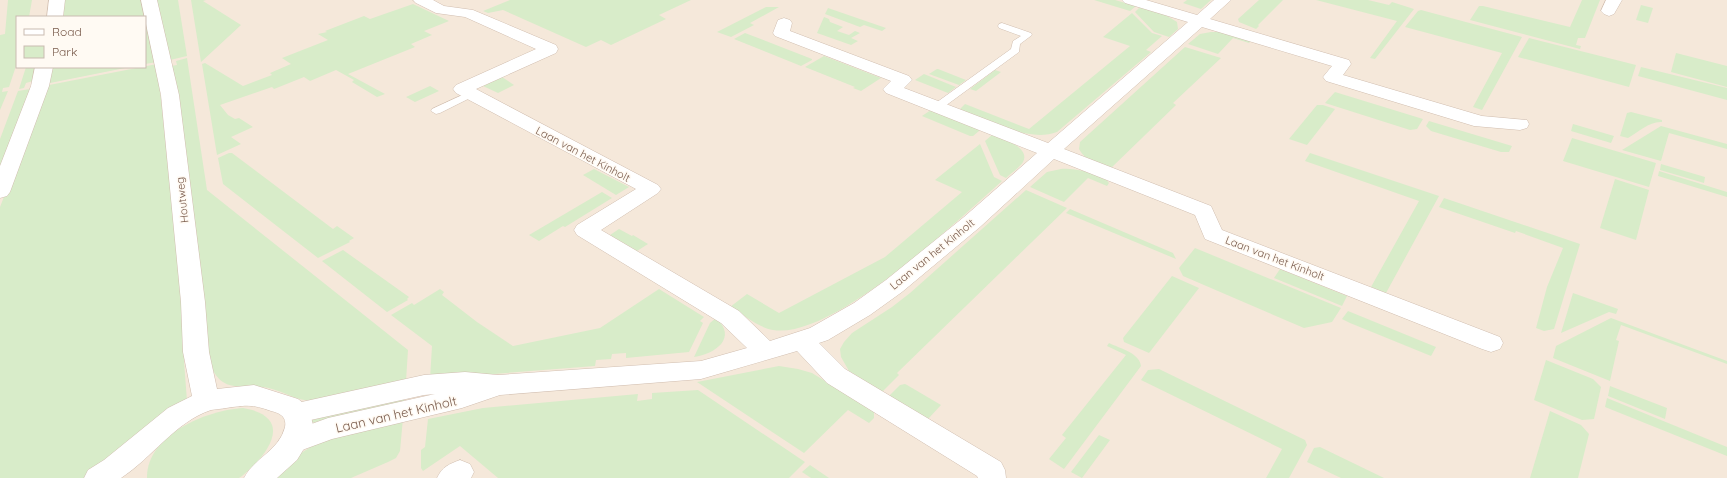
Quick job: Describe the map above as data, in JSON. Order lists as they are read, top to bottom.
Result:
{
  "streets": {
    "street": ["Laan van het Kinholt", "Houtweg"]
  },
  "legend": ["Road", "Park"]
}
